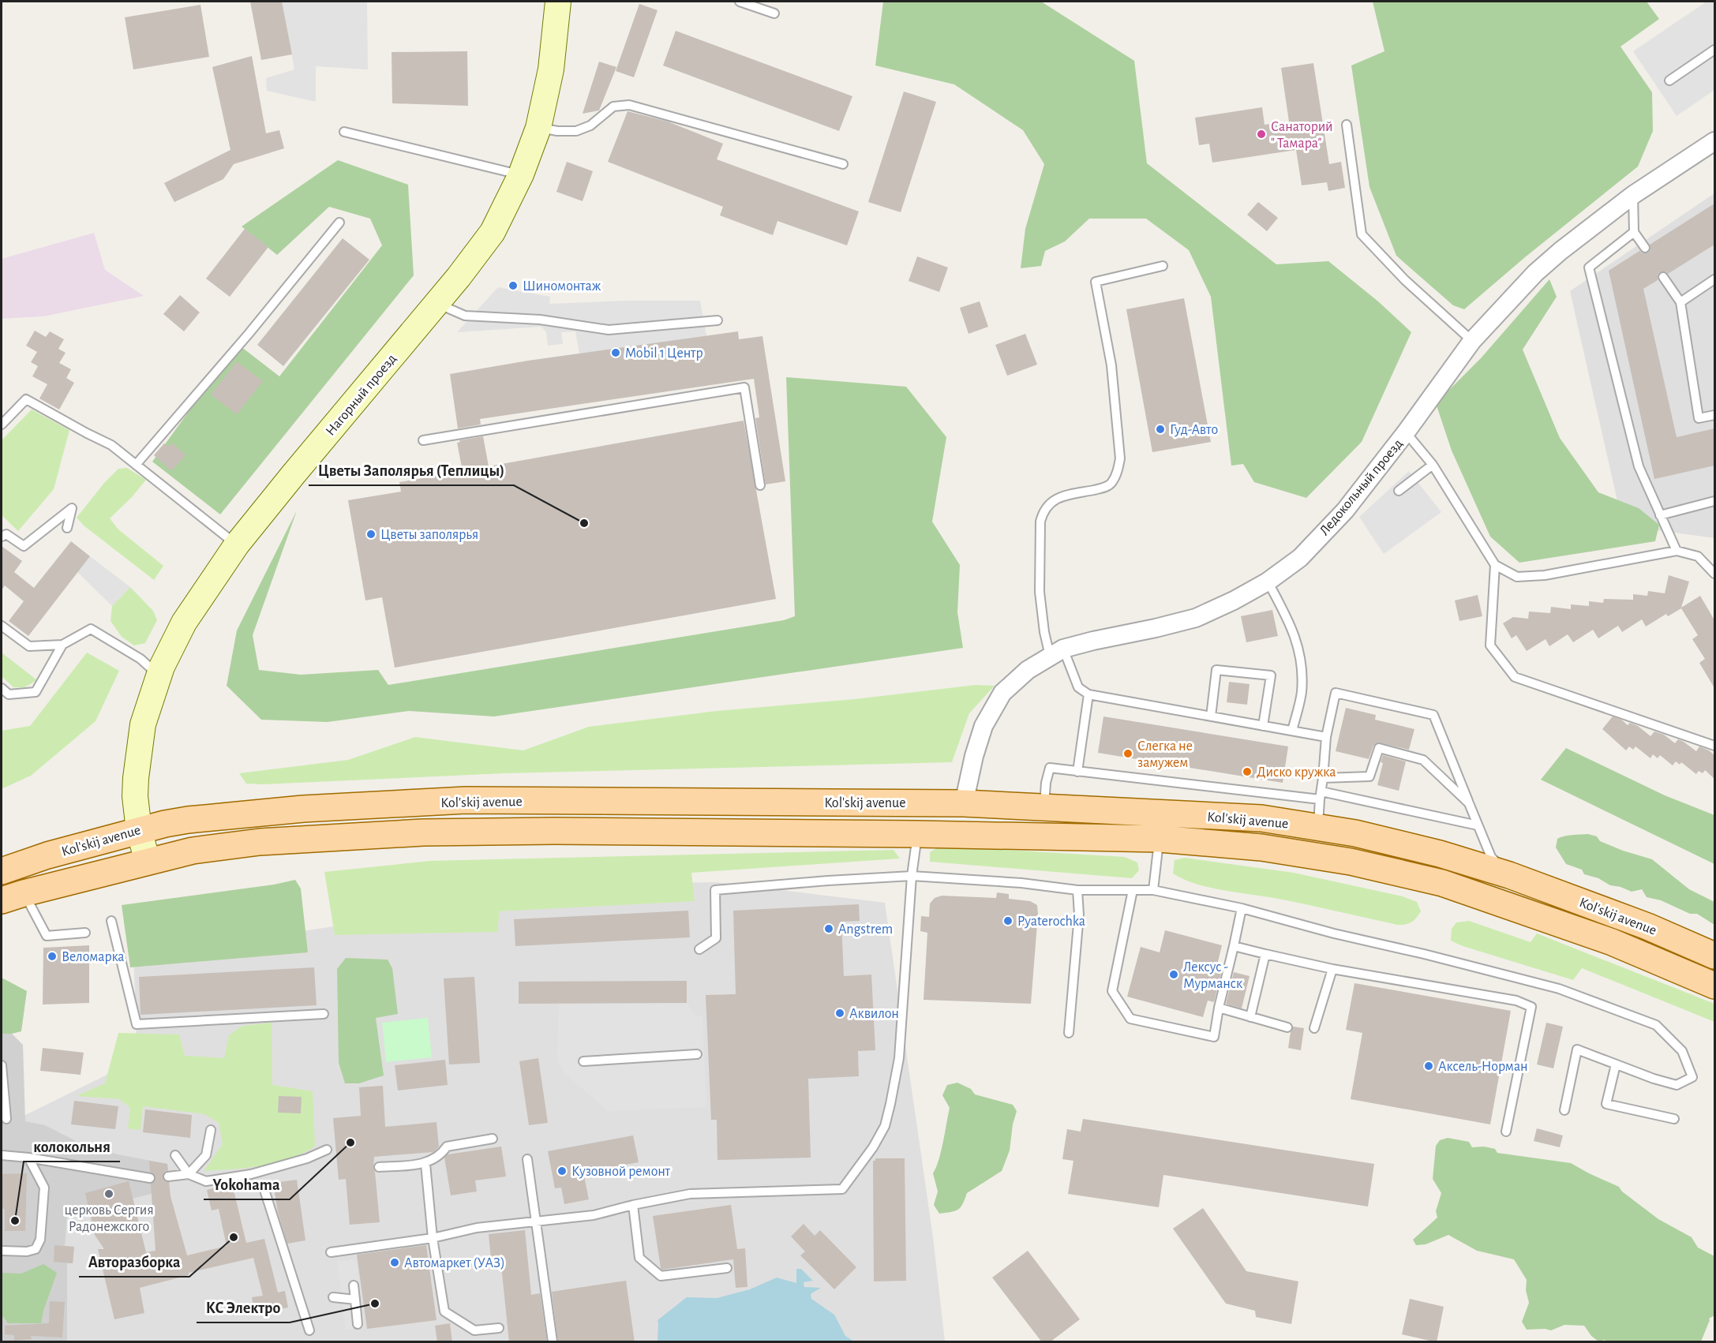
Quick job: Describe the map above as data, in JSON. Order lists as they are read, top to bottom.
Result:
{
  "streets": {
    "main road": ["Нагорный проезд", "Kol'skij avenue"],
    "street": ["Ледокольный проезд"]
  },
  "crossings": [
    ["Нагорный проезд", "Kol'skij avenue"],
    ["Ледокольный проезд", "Kol'skij avenue"]
  ],
  "places": [
    "Санаторий \" Тамара\"",
    "Шиномонтаж",
    "Mobil 1 Центр",
    "Гуд-Авто",
    "Цветы Заполярья (Теплицы)",
    "Цветы заполярья",
    "Слегка не замужем",
    "Диско кружка",
    "Pyaterochka",
    "Angstrem",
    "Веломарка",
    "Лексус - Мурманск",
    "Аквилон",
    "Аксель-Норман",
    "Yokohama",
    "Кузовной ремонт",
    "церковь Сергия Радонежского",
    "колокольня",
    "Авторазборка",
    "Автомаркет (УАЗ)",
    "КС Электро"
  ]
}
